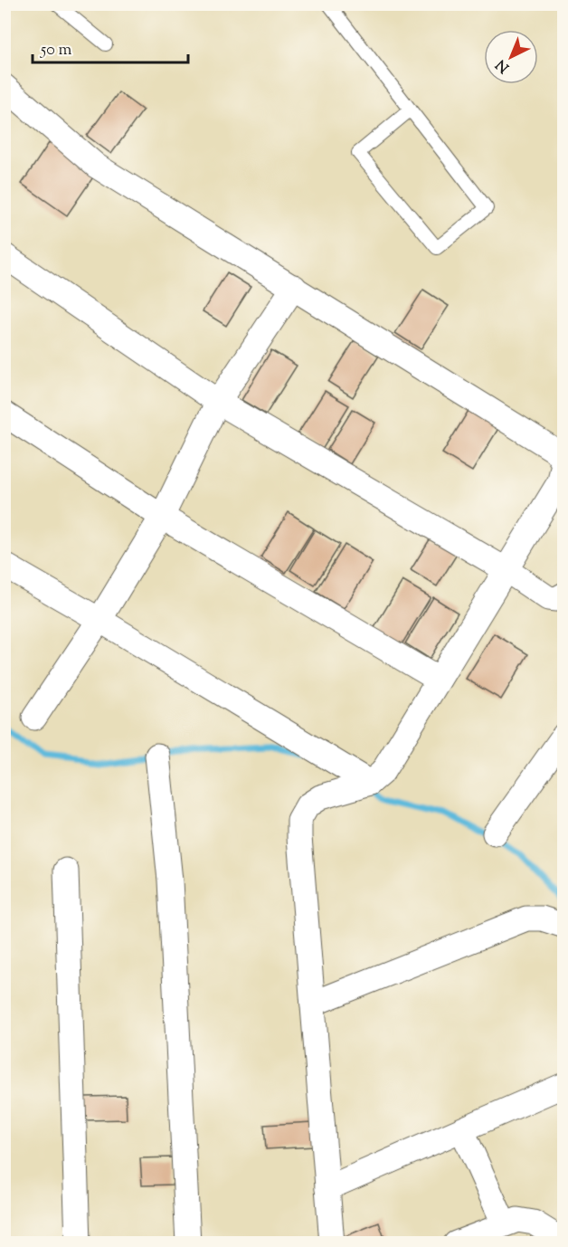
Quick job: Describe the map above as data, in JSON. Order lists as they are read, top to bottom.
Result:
{
  "scale_bar": "50 m",
  "north": "bottom left"
}
